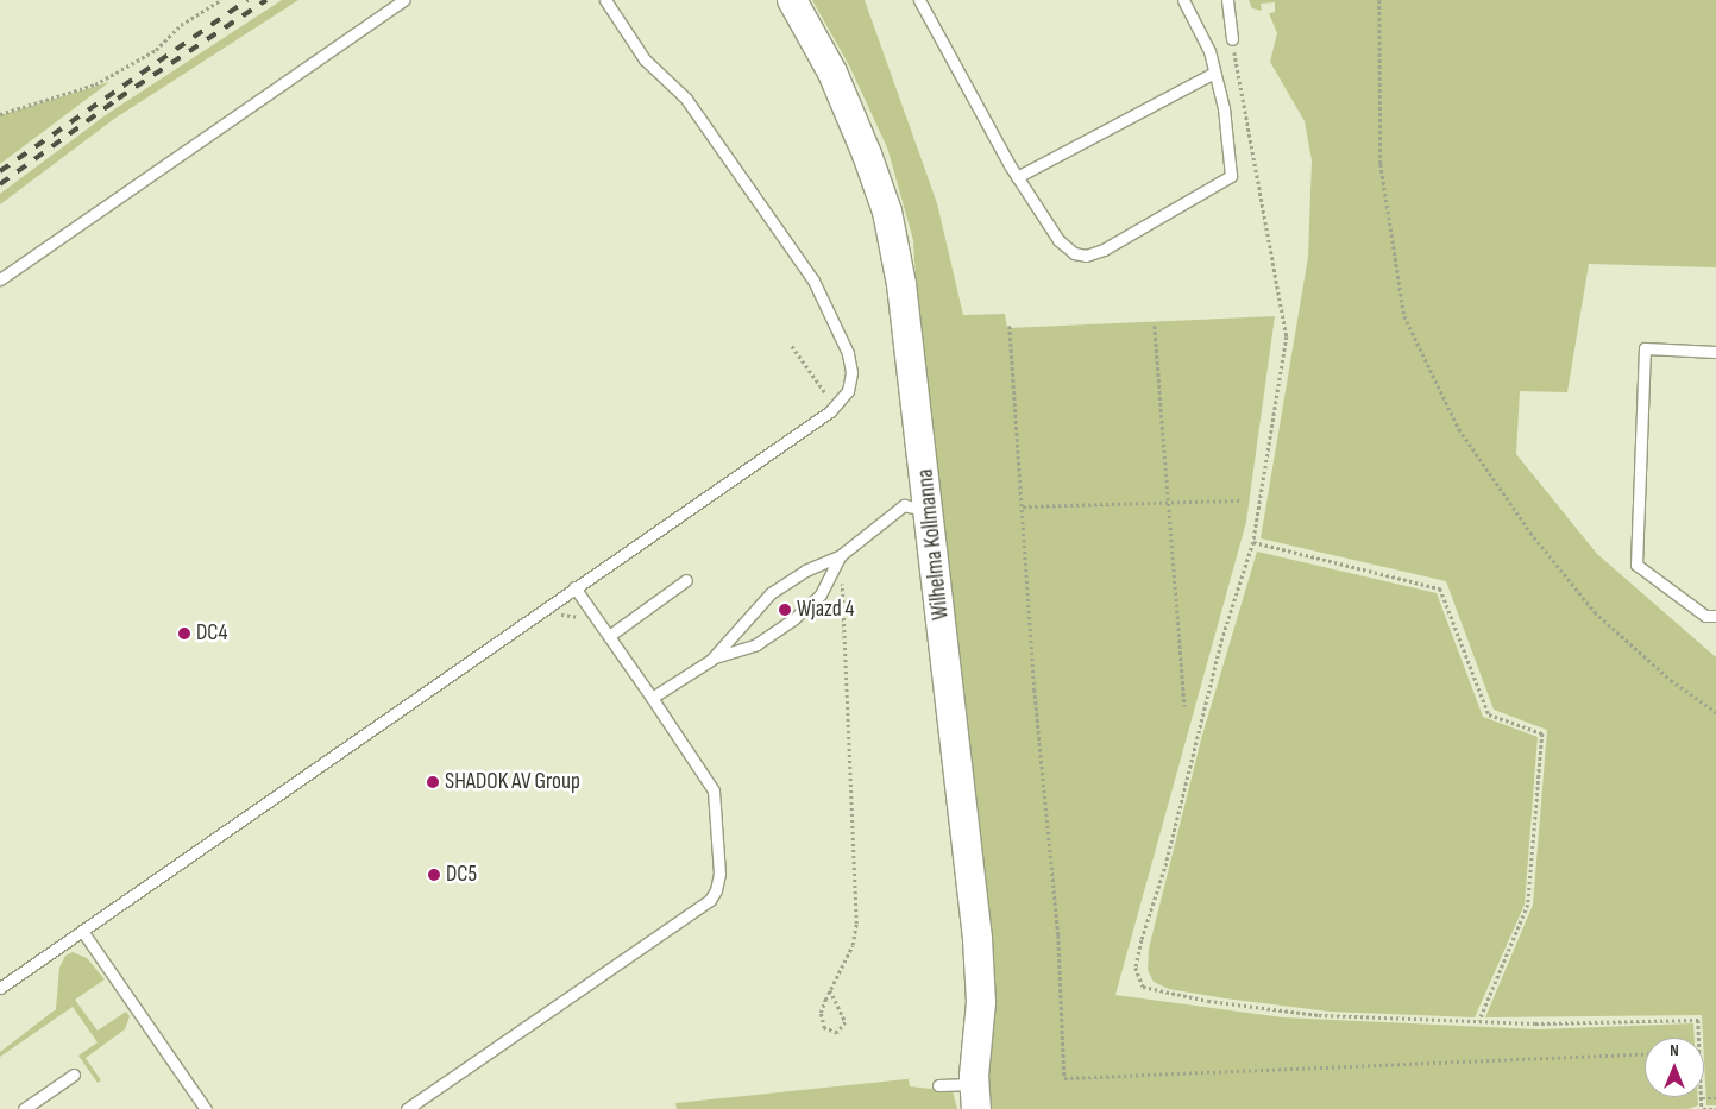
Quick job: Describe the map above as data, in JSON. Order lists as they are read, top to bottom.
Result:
{
  "streets": {
    "street": ["Wilhelma Kollmanna"]
  },
  "places": [
    "Wjazd 4",
    "DC4",
    "SHADOK AV Group",
    "DC5"
  ],
  "north": "top"
}
